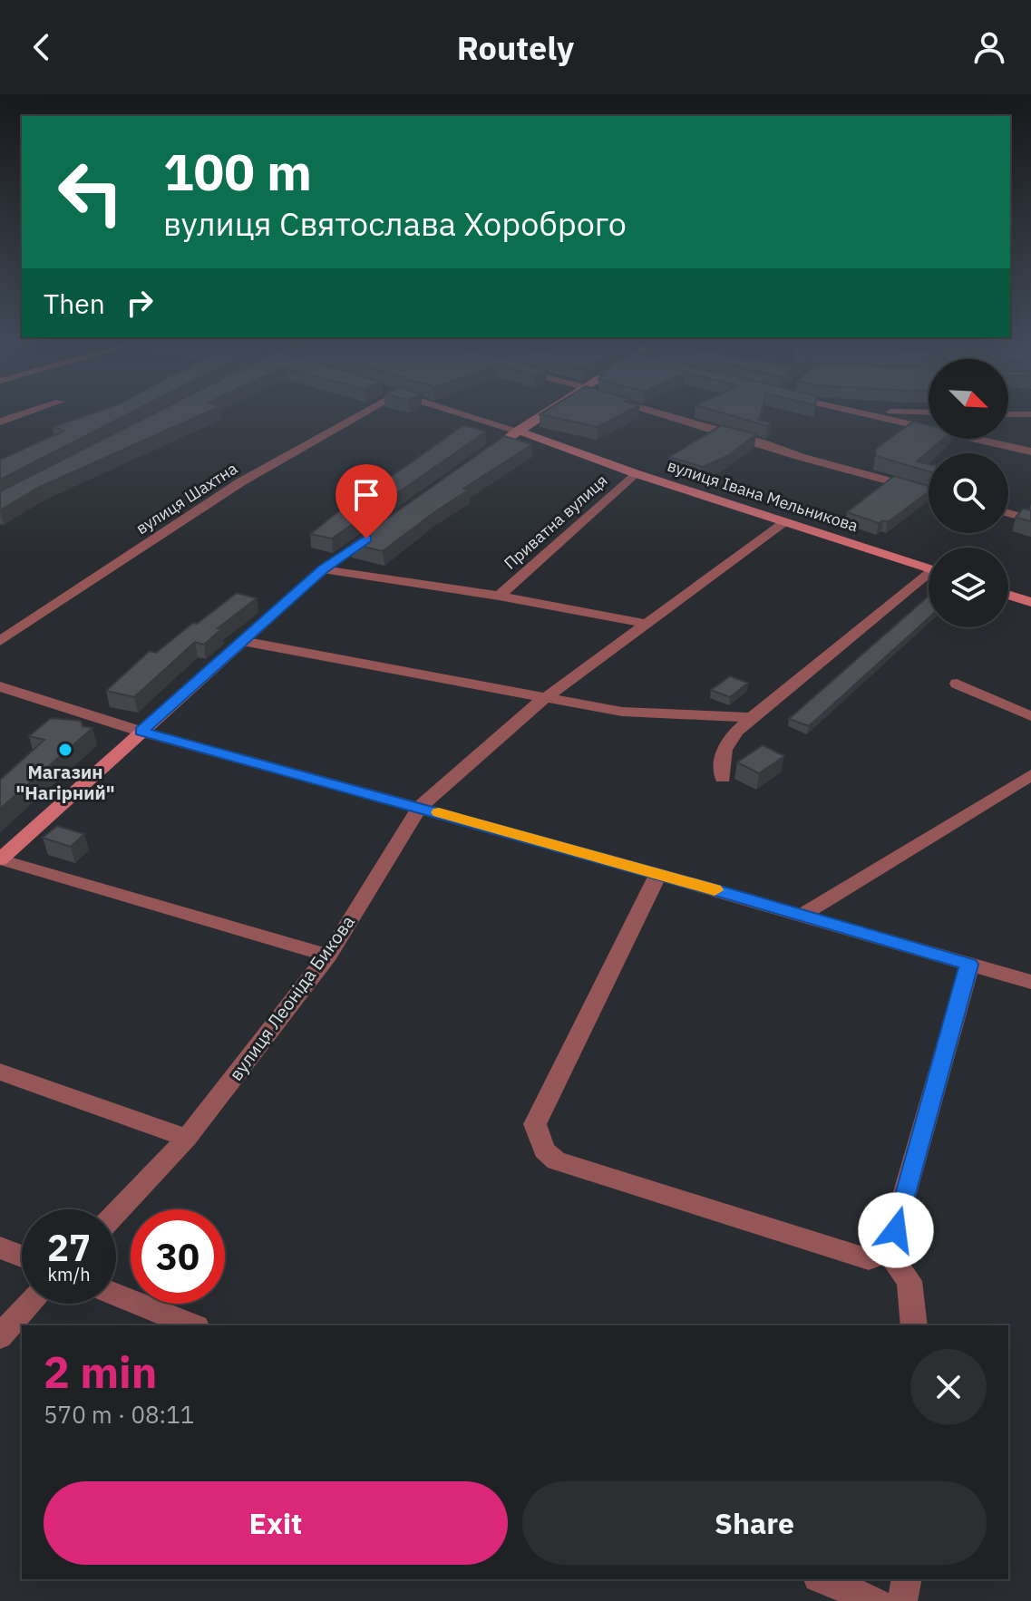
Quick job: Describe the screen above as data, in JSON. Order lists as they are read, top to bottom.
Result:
{
  "streets": {
    "street": [
      "вулиця Івана Мельникова",
      "вулиця Шахтна",
      "Приватна вулиця",
      "вулиця Леоніда Бикова"
    ]
  },
  "crossings": [
    ["вулиця Івана Мельникова", "Приватна вулиця"],
    ["вулиця Івана Мельникова", "вулиця Леоніда Бикова"]
  ],
  "places": ["Магазин \"Нагірний\""],
  "north": "bottom right",
  "page": {
    "header": "Routely",
    "turn": ["100 m", "вулиця Святослава Хороброго"],
    "then": "Then",
    "speed": "27 km/h",
    "limit": "30",
    "heading": ["2 min", "570 m · 08:11"],
    "buttons": ["Exit", "Share"]
  }
}
